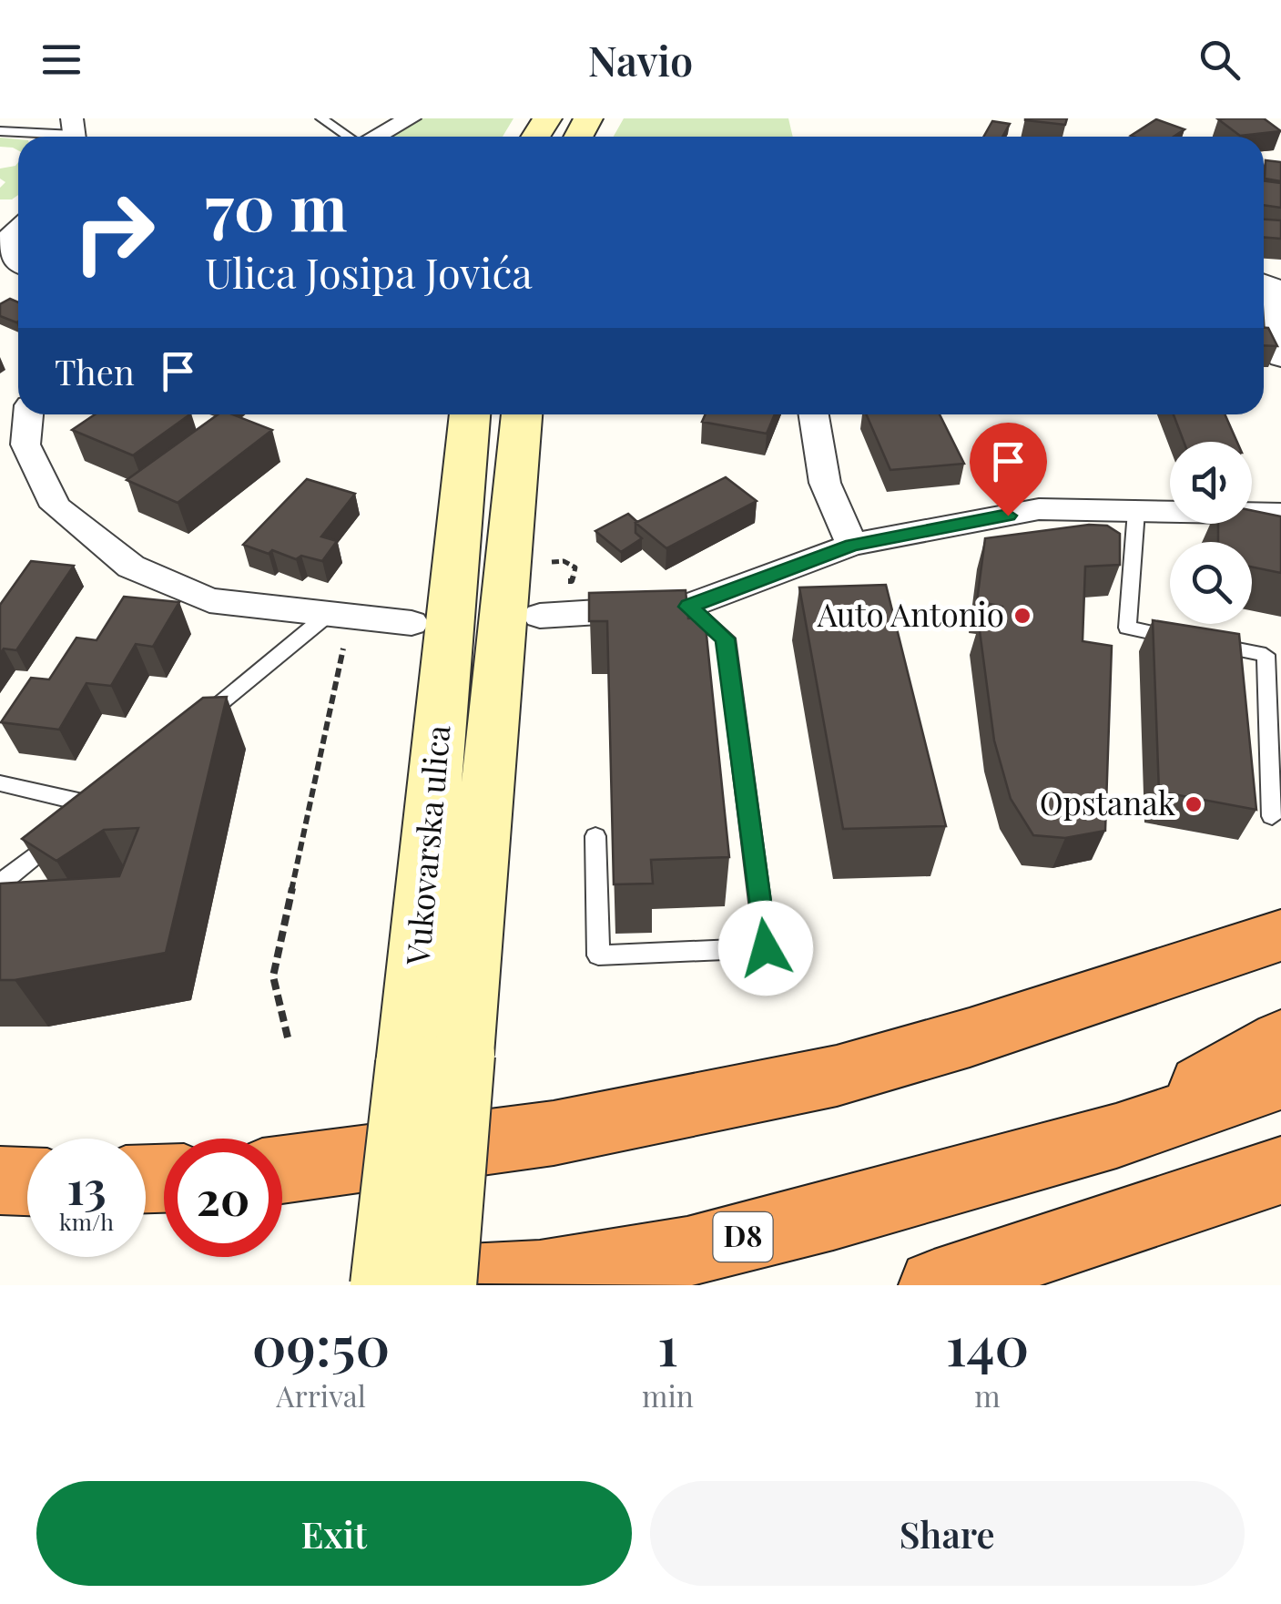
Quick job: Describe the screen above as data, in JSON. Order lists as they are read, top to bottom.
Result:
{
  "streets": {
    "highway": ["D8"],
    "street": ["Vukovarska ulica"]
  },
  "places": ["Auto Antonio", "Opstanak"],
  "page": {
    "header": "Navio",
    "turn": ["70 m", "Ulica Josipa Jovića"],
    "then": "Then",
    "speed": "13 km/h",
    "limit": "20",
    "eta": [
      "09:50",
      "Arrival",
      "1",
      "min",
      "140",
      "m"
    ],
    "buttons": ["Exit", "Share"]
  }
}
